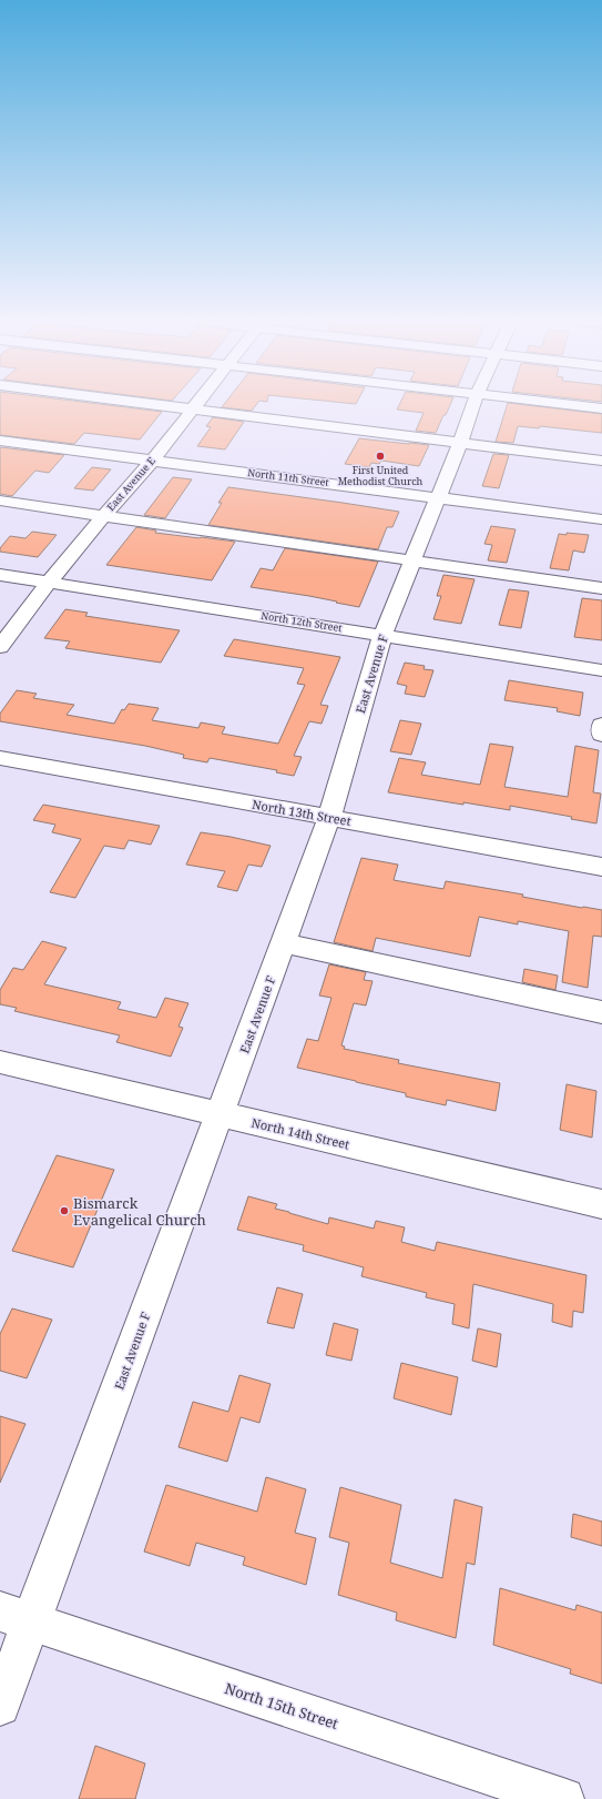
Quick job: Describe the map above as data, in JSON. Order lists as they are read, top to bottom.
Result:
{
  "streets": {
    "street": [
      "North 11th Street",
      "East Avenue E",
      "North 12th Street",
      "East Avenue F",
      "North 13th Street",
      "North 14th Street",
      "North 15th Street"
    ]
  },
  "crossings": [
    ["North 11th Street", "East Avenue E"],
    ["North 11th Street", "East Avenue F"],
    ["East Avenue E", "North 12th Street"],
    ["North 12th Street", "East Avenue F"],
    ["East Avenue F", "North 13th Street"],
    ["East Avenue F", "North 14th Street"],
    ["East Avenue F", "North 15th Street"]
  ],
  "places": ["First United Methodist Church", "Bismarck Evangelical Church"]
}
